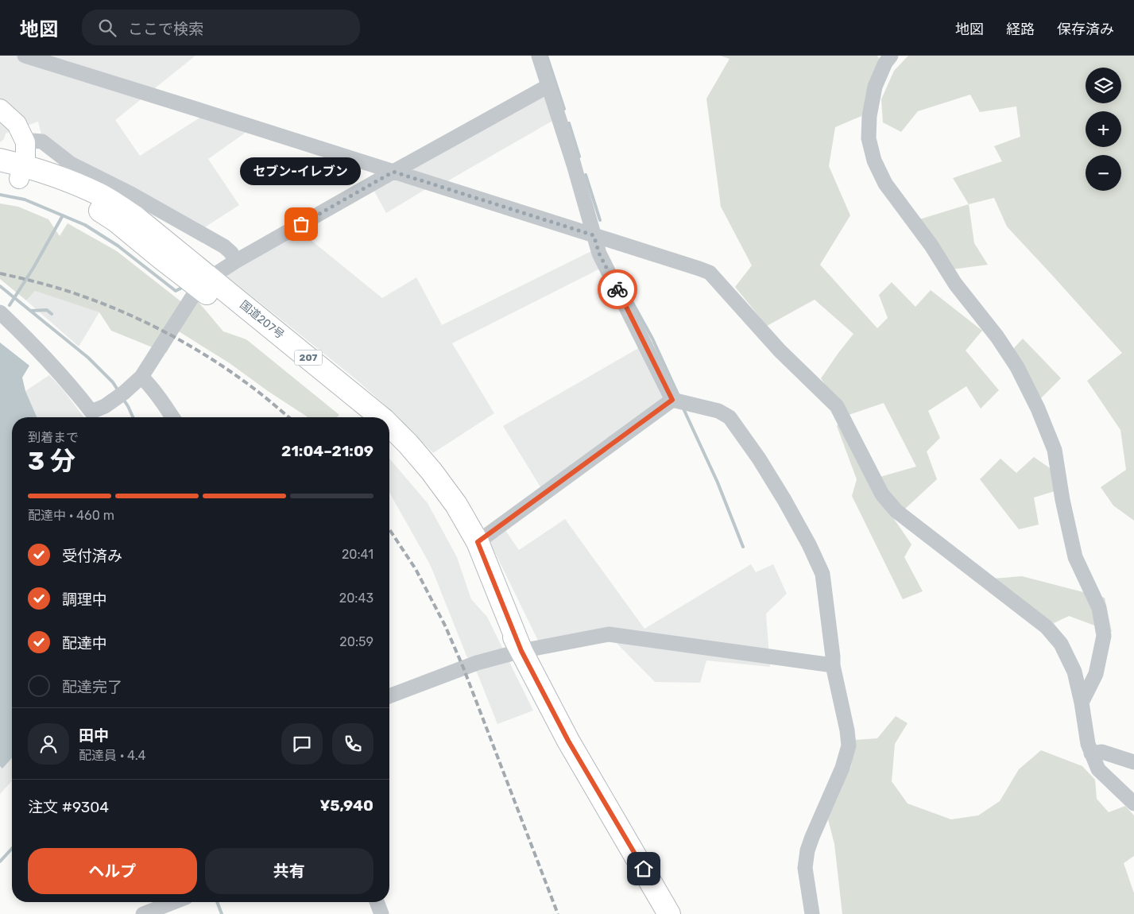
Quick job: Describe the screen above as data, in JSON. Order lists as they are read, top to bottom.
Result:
{
  "streets": {
    "highway": ["国道207号", "207"]
  },
  "places": ["セブン-イレブン"],
  "page": {
    "header": "地図",
    "search": "ここで検索",
    "nav": ["地図", "経路", "保存済み"],
    "map_buttons": ["+", "−"],
    "bubble": "セブン-イレブン",
    "heading": ["3 分", "到着まで", "21:04–21:09"],
    "panel": [
      "田中",
      "配達員 · 4.4",
      "注文 #9304",
      "¥5,940"
    ],
    "bar": "配達中 · 460 m",
    "list": [
      ["受付済み", "20:41"],
      ["調理中", "20:43"],
      ["配達中", "20:59"],
      "配達完了"
    ],
    "buttons": ["ヘルプ", "共有"]
  }
}
